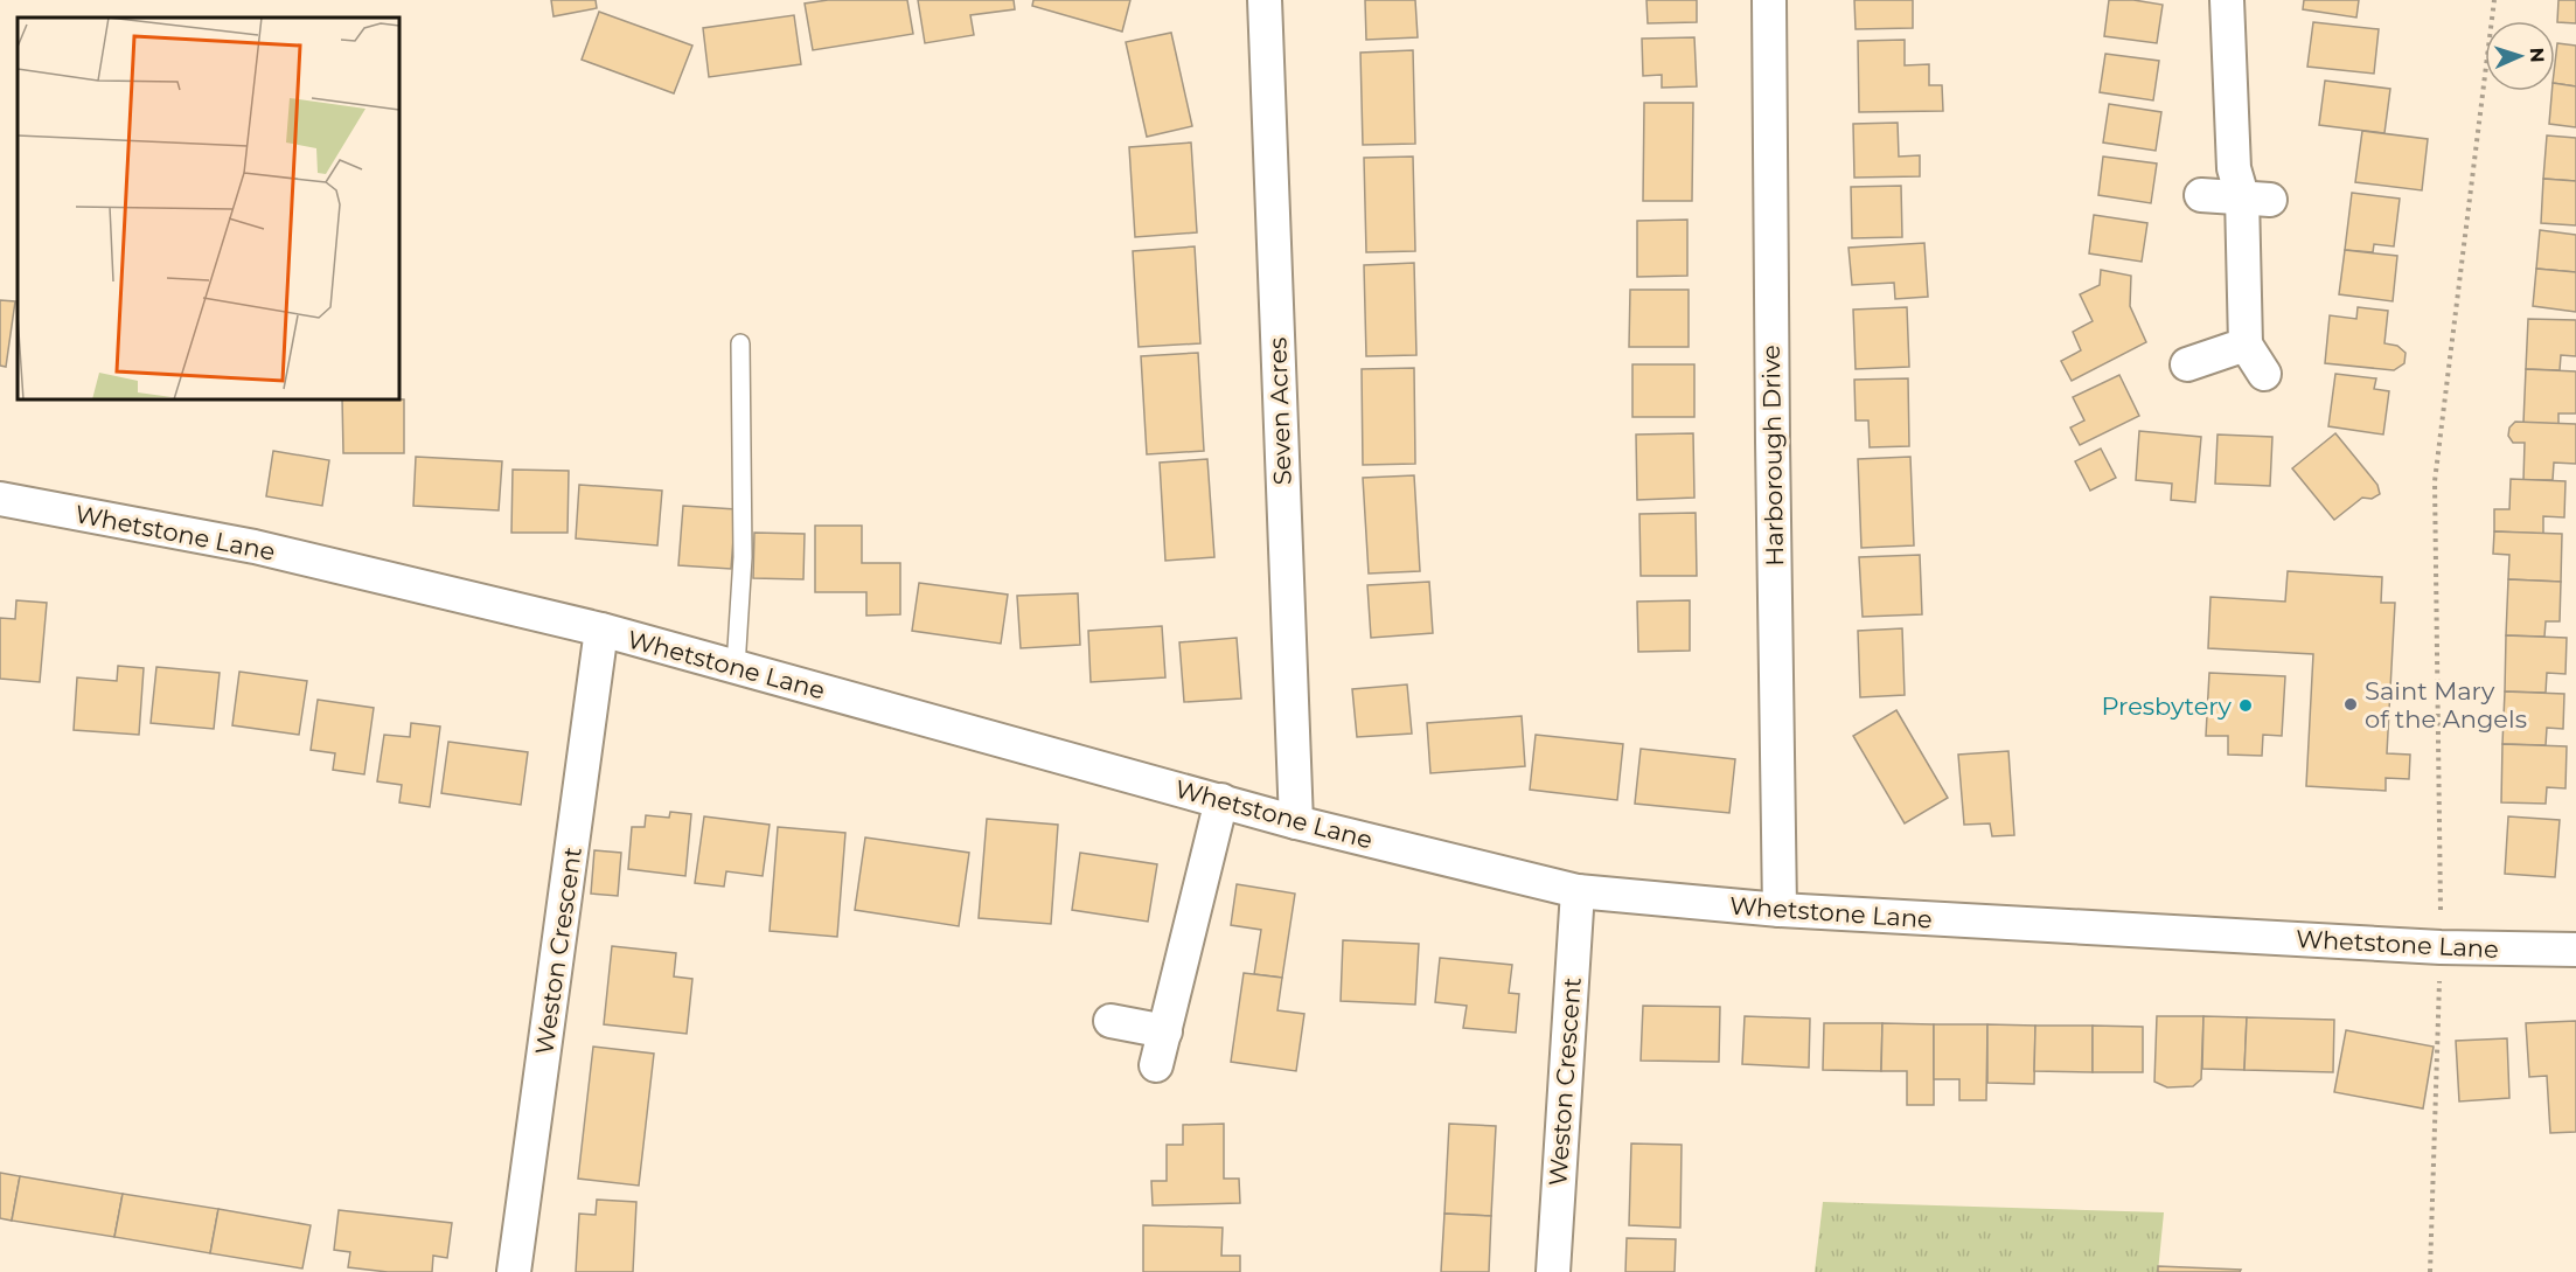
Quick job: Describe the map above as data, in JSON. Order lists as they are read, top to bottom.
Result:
{
  "streets": {
    "street": [
      "Seven Acres",
      "Harborough Drive",
      "Whetstone Lane",
      "Weston Crescent"
    ]
  },
  "crossings": [
    ["Seven Acres", "Whetstone Lane"],
    ["Harborough Drive", "Whetstone Lane"],
    ["Whetstone Lane", "Weston Crescent"]
  ],
  "places": ["Saint Mary of the Angels", "Presbytery"],
  "north": "right"
}
